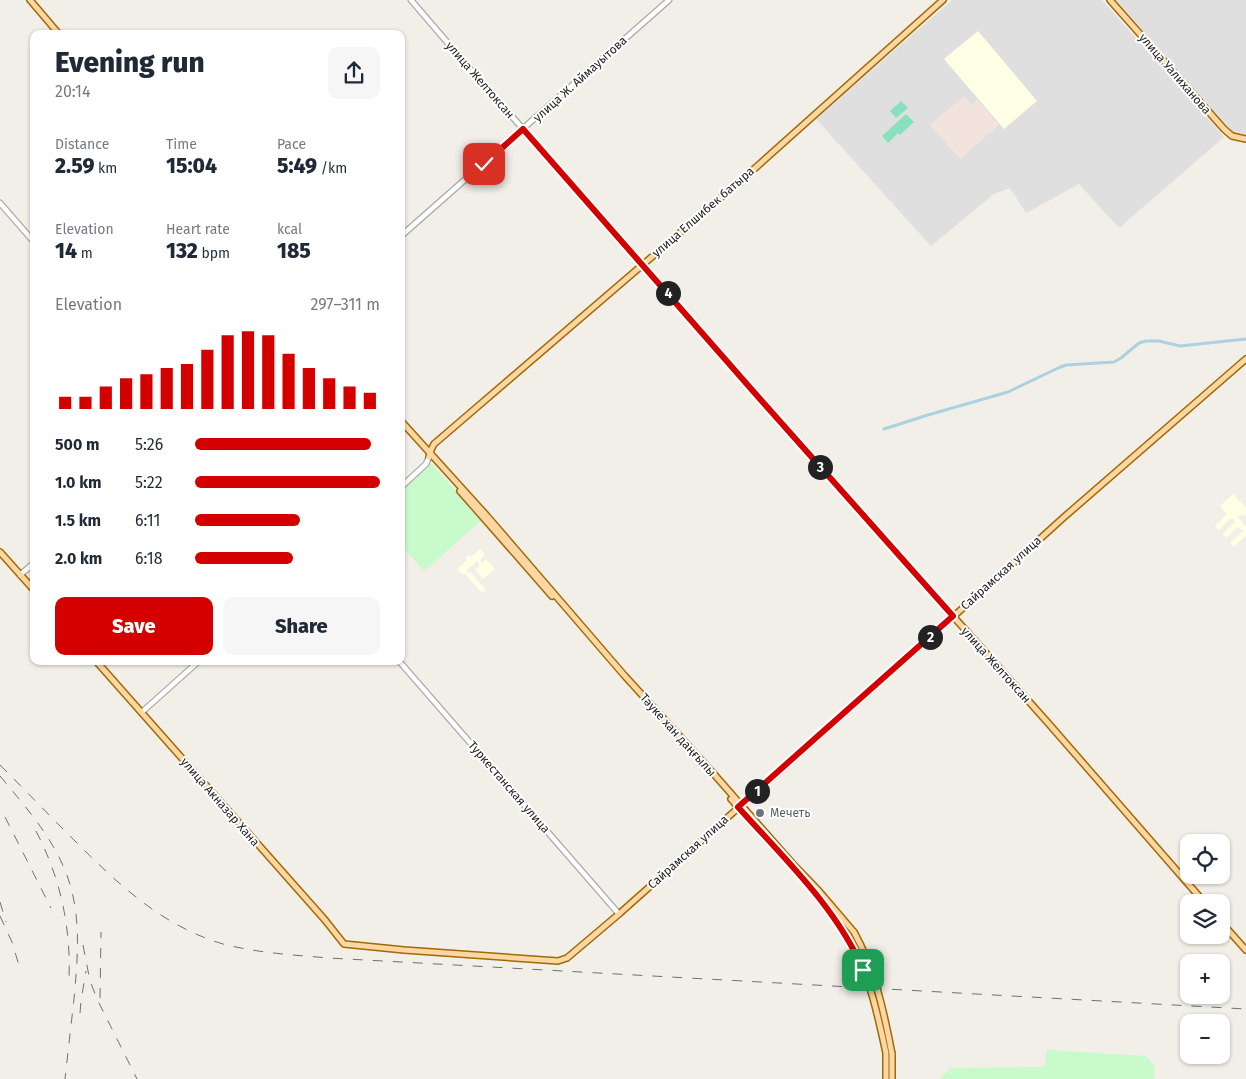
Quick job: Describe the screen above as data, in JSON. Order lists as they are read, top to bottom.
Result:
{
  "streets": {
    "main road": [
      "улица Уалиханова",
      "улица Желтоксан",
      "улица Елшибек батыра",
      "Сайрамская улица",
      "Тәуке хан даңғылы",
      "улица Акназар Хана"
    ],
    "street": ["улица Ж. Аймауытова", "Туркестанская улица"]
  },
  "crossings": [
    ["улица Ж. Аймауытова", "улица Желтоксан"],
    ["улица Желтоксан", "улица Елшибек батыра"],
    ["улица Желтоксан", "Сайрамская улица"],
    ["улица Елшибек батыра", "Тәуке хан даңғылы"],
    ["Сайрамская улица", "Тәуке хан даңғылы"],
    ["Сайрамская улица", "Туркестанская улица"],
    ["Сайрамская улица", "улица Акназар Хана"]
  ],
  "places": ["Мечеть"],
  "page": {
    "heading": ["Evening run", "20:14"],
    "stats": [
      ["Distance", "2.59 km"],
      ["Time", "15:04"],
      ["Pace", "5:49 /km"],
      ["Elevation", "14 m"],
      ["Heart rate", "132 bpm"],
      ["kcal", "185"]
    ],
    "pins": [
      "4",
      "3",
      "2",
      "1"
    ],
    "chart": ["Elevation", "297–311 m"],
    "list": [
      {
        "name": "500 m",
        "note": "5:26"
      },
      {
        "name": "1.0 km",
        "note": "5:22"
      },
      {
        "name": "1.5 km",
        "note": "6:11"
      },
      {
        "name": "2.0 km",
        "note": "6:18"
      }
    ],
    "buttons": ["Save", "Share"],
    "map_buttons": ["+", "−"]
  }
}
